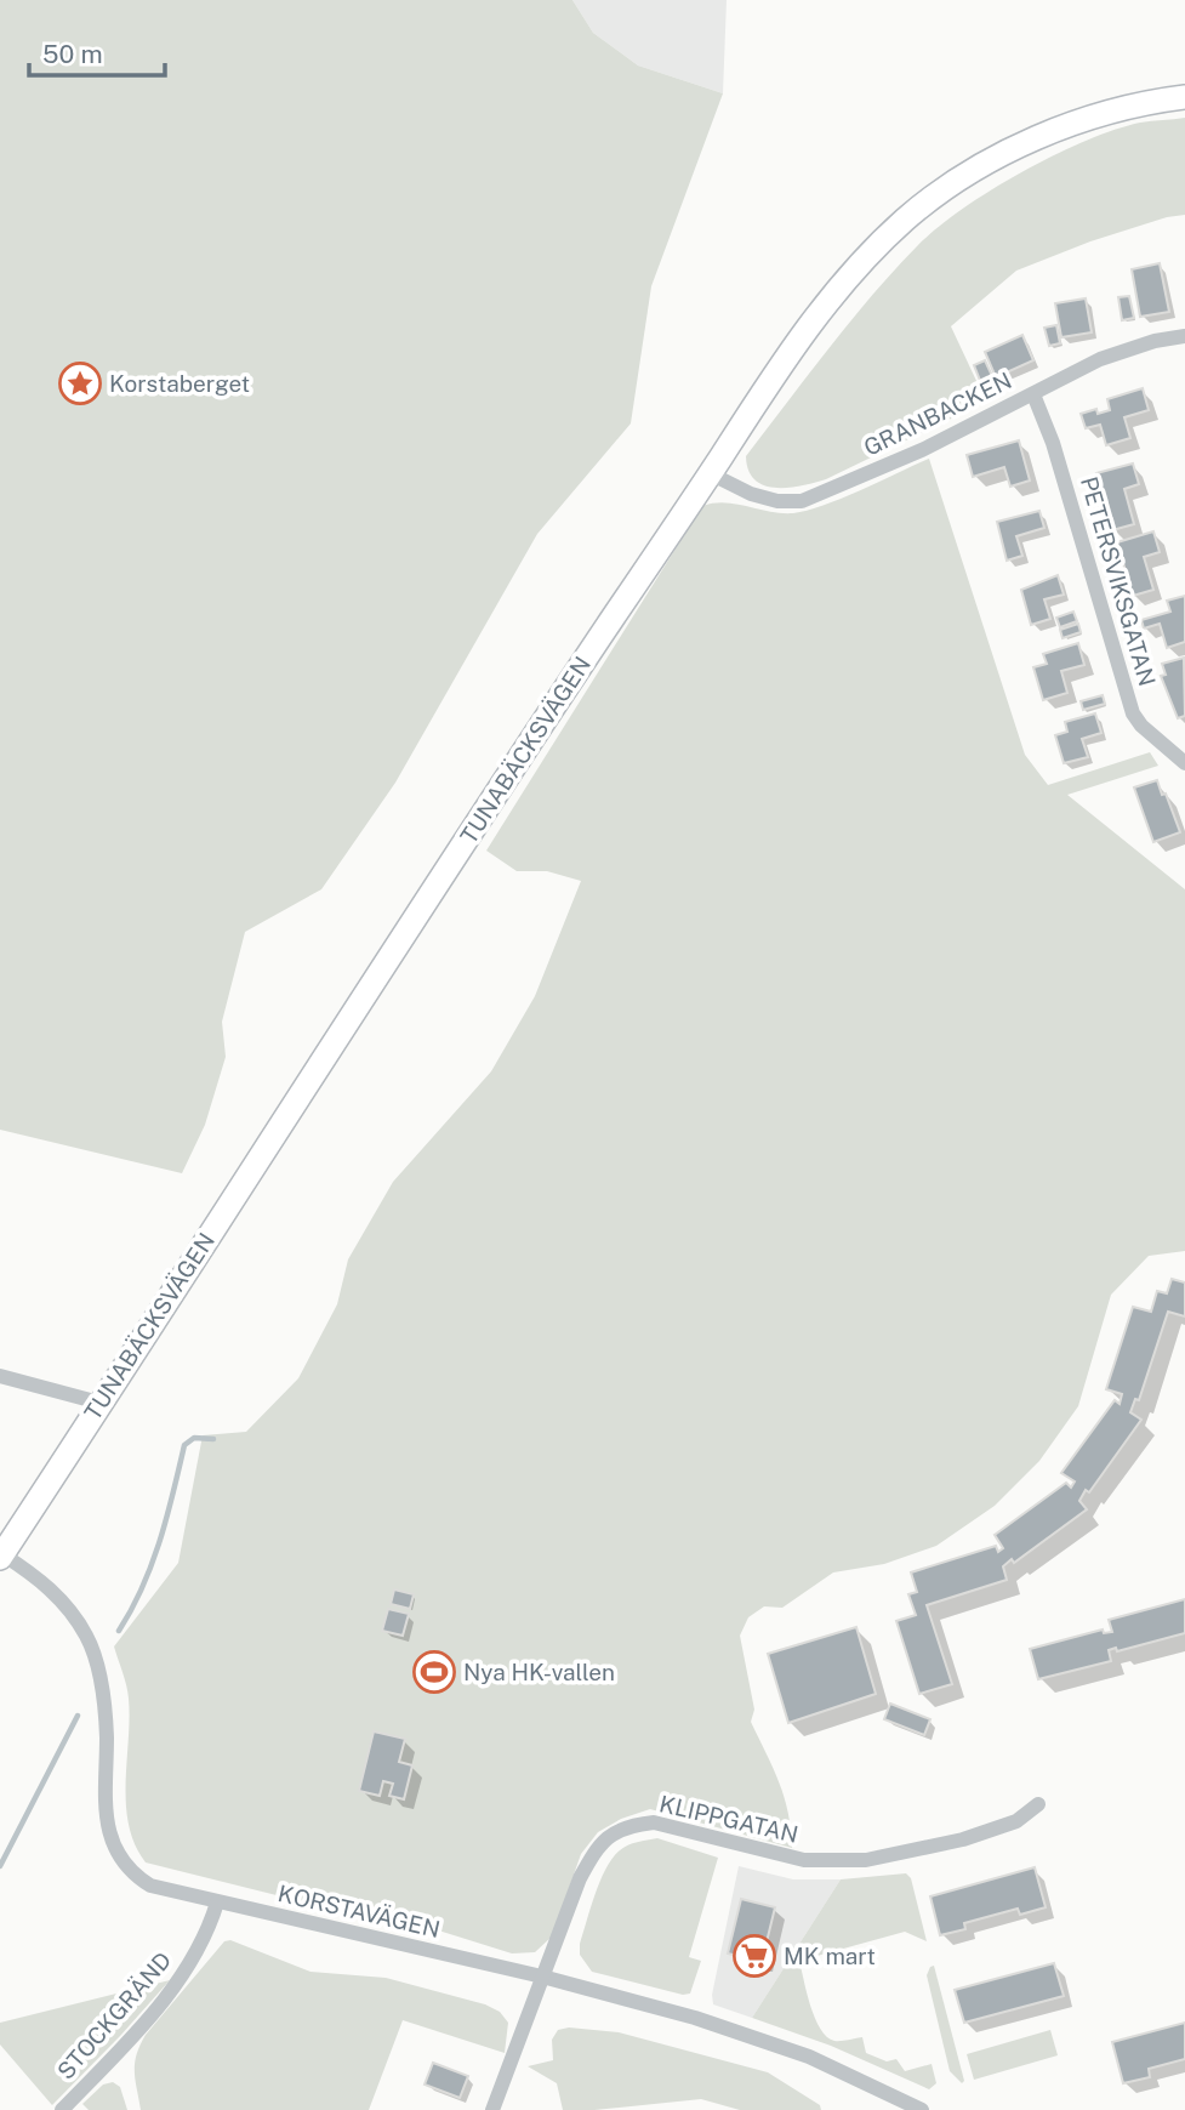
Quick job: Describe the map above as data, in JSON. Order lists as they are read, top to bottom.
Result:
{
  "streets": {
    "street": [
      "GRANBACKEN",
      "PETERSVIKSGATAN",
      "TUNABÄCKSVÄGEN",
      "KLIPPGATAN",
      "KORSTAVÄGEN",
      "STOCKGRÄND"
    ]
  },
  "crossings": [
    ["GRANBACKEN", "PETERSVIKSGATAN"],
    ["GRANBACKEN", "TUNABÄCKSVÄGEN"],
    ["TUNABÄCKSVÄGEN", "KORSTAVÄGEN"],
    ["KLIPPGATAN", "KORSTAVÄGEN"],
    ["KORSTAVÄGEN", "STOCKGRÄND"]
  ],
  "places": {
    "place": ["Korstaberget"],
    "sports": ["Nya HK-vallen"],
    "supermarket": ["MK mart"]
  },
  "scale_bar": "50 m"
}
